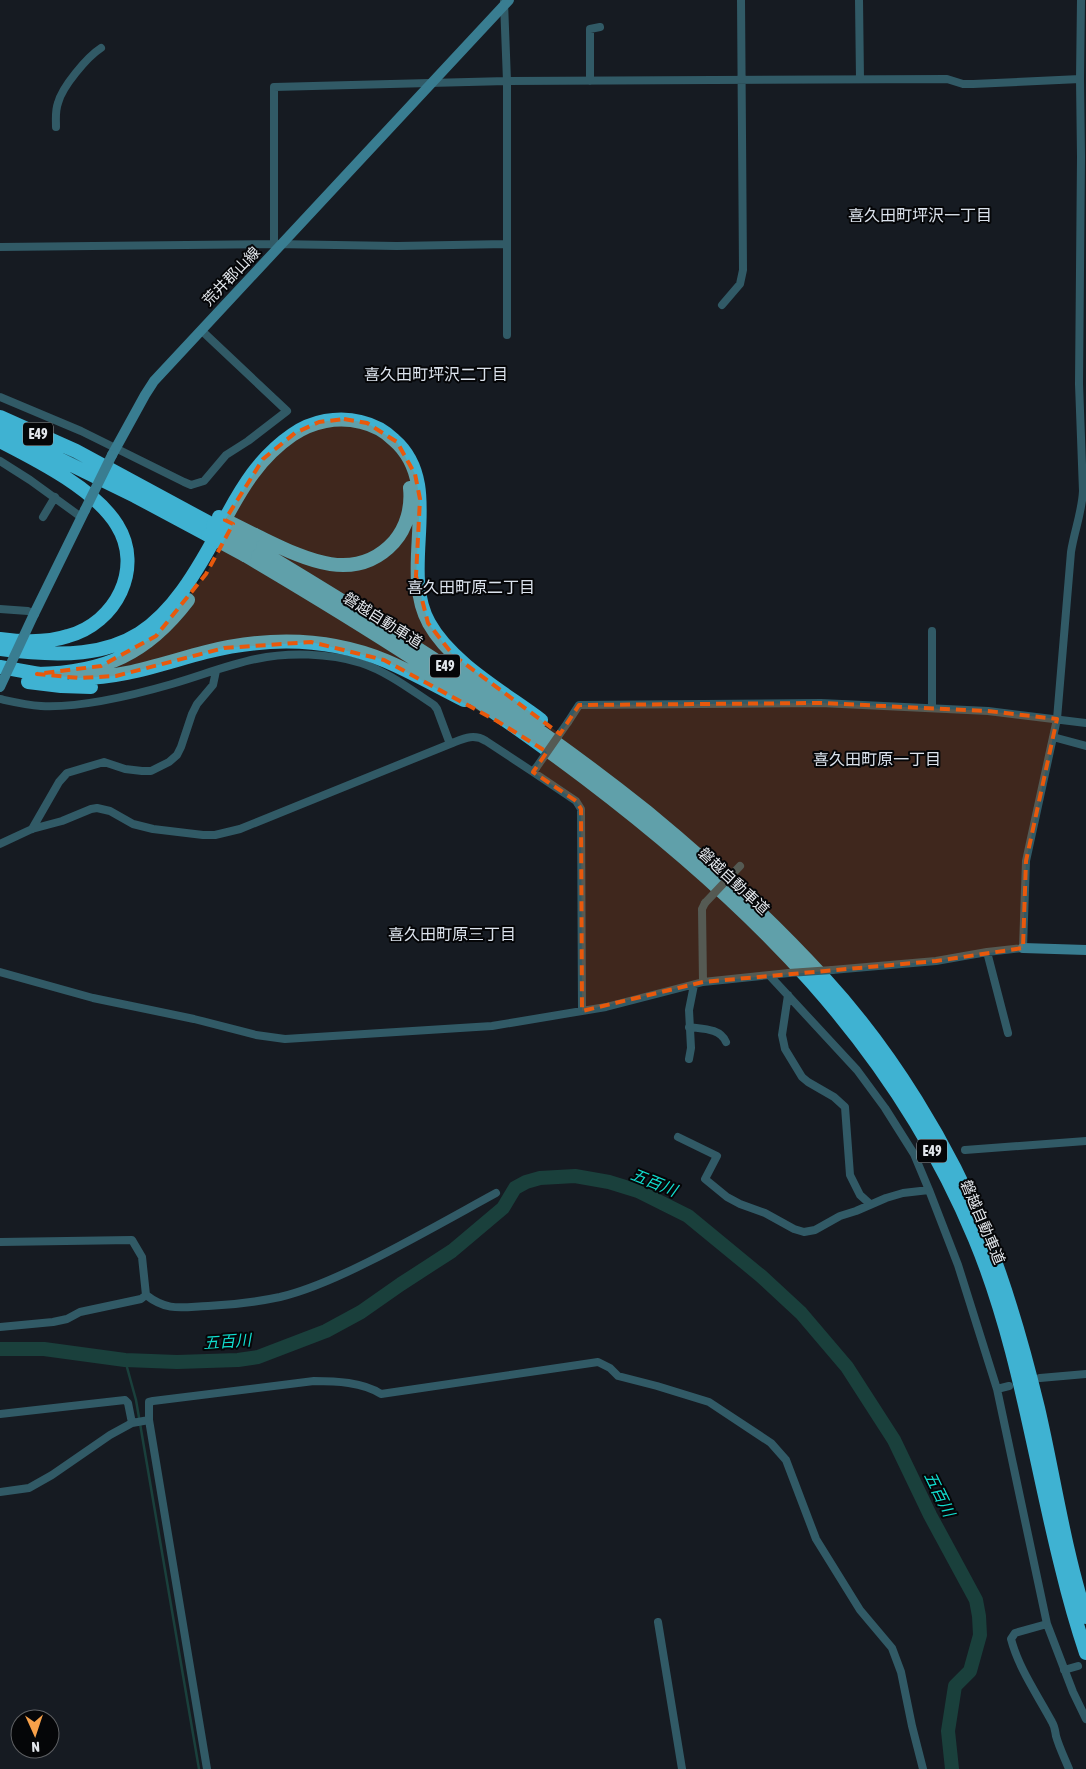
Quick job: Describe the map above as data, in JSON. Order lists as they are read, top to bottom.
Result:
{
  "streets": {
    "highway": ["E49", "磐越自動車道"],
    "main road": ["荒井郡山線"]
  },
  "crossings": [
    ["E49", "磐越自動車道"]
  ],
  "districts": [
    "喜久田町坪沢一丁目",
    "喜久田町坪沢二丁目",
    "喜久田町原二丁目",
    "喜久田町原一丁目",
    "喜久田町原三丁目"
  ],
  "water": ["五百川"],
  "north": "bottom"
}
